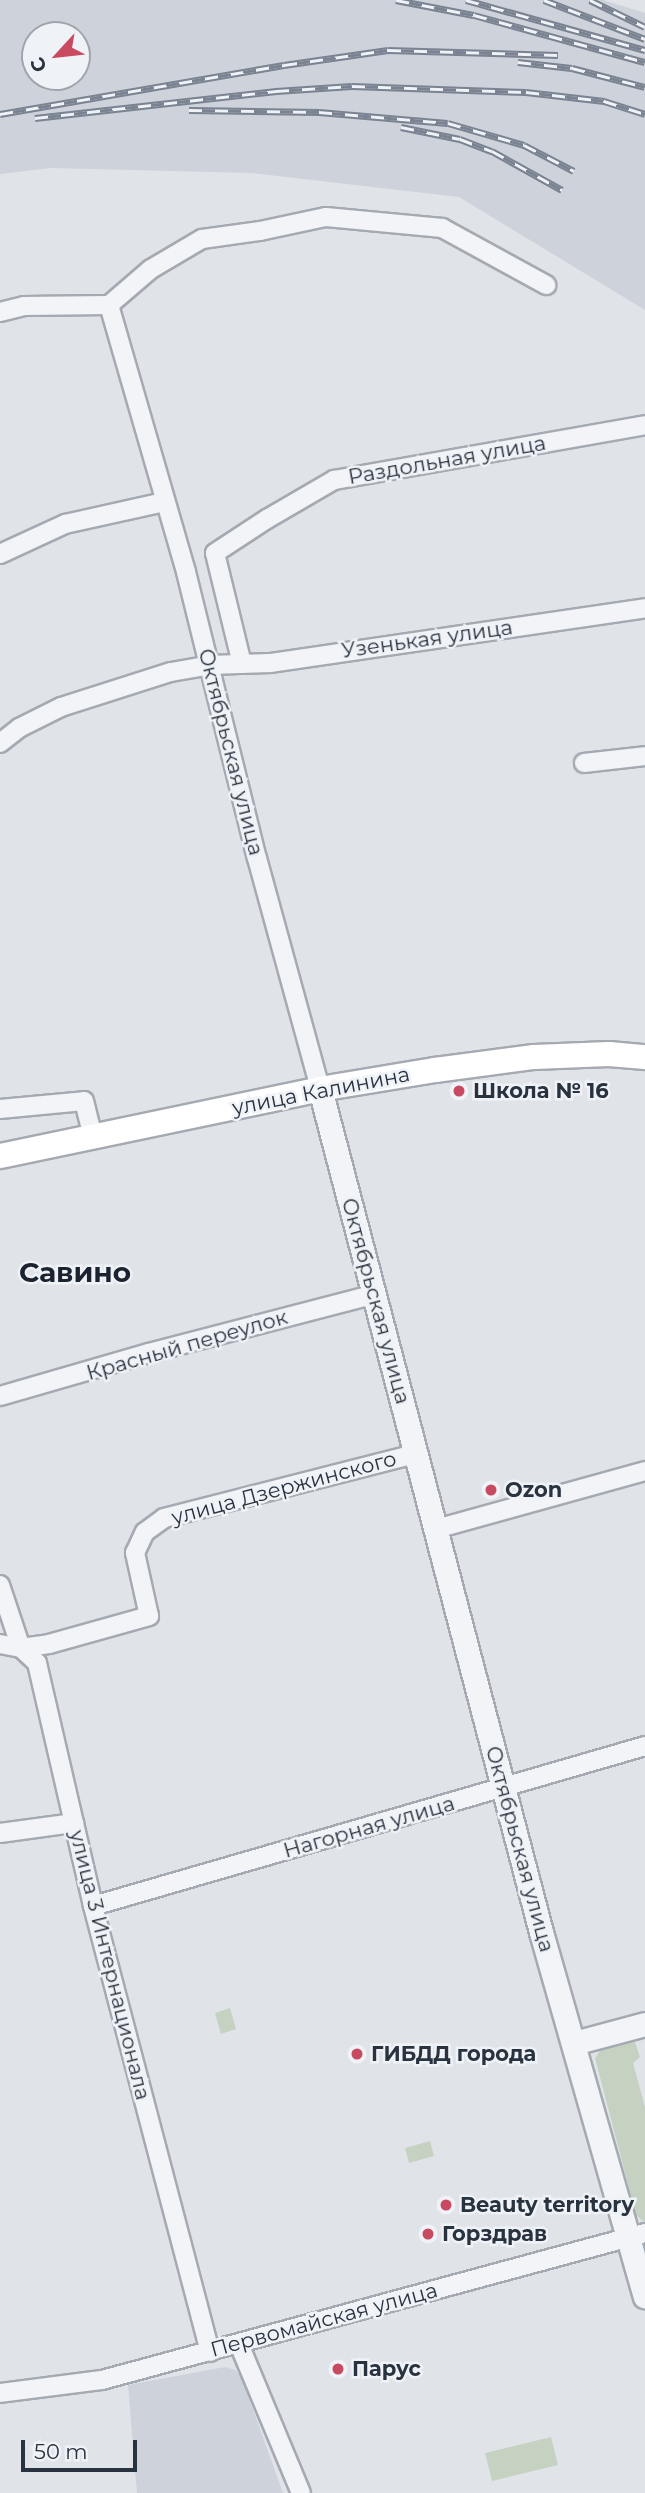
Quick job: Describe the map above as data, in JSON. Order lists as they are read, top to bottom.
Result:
{
  "streets": {
    "main road": ["улица Калинина"],
    "street": [
      "Раздольная улица",
      "Узенькая улица",
      "Октябрьская улица",
      "Красный переулок",
      "улица Дзержинского",
      "Нагорная улица",
      "улица 3 Интернационала",
      "Первомайская улица"
    ]
  },
  "crossings": [
    ["Раздольная улица", "Узенькая улица"],
    ["Узенькая улица", "Октябрьская улица"],
    ["Октябрьская улица", "улица Калинина"],
    ["Октябрьская улица", "Красный переулок"],
    ["Октябрьская улица", "улица Дзержинского"],
    ["Октябрьская улица", "Нагорная улица"],
    ["Октябрьская улица", "Первомайская улица"],
    ["улица Дзержинского", "улица 3 Интернационала"],
    ["Нагорная улица", "улица 3 Интернационала"],
    ["улица 3 Интернационала", "Первомайская улица"]
  ],
  "districts": ["Савино"],
  "places": [
    "Школа № 16",
    "Ozon",
    "ГИБДД города",
    "Beauty territory",
    "Горздрав",
    "Парус"
  ],
  "scale_bar": "50 m",
  "north": "bottom left"
}
